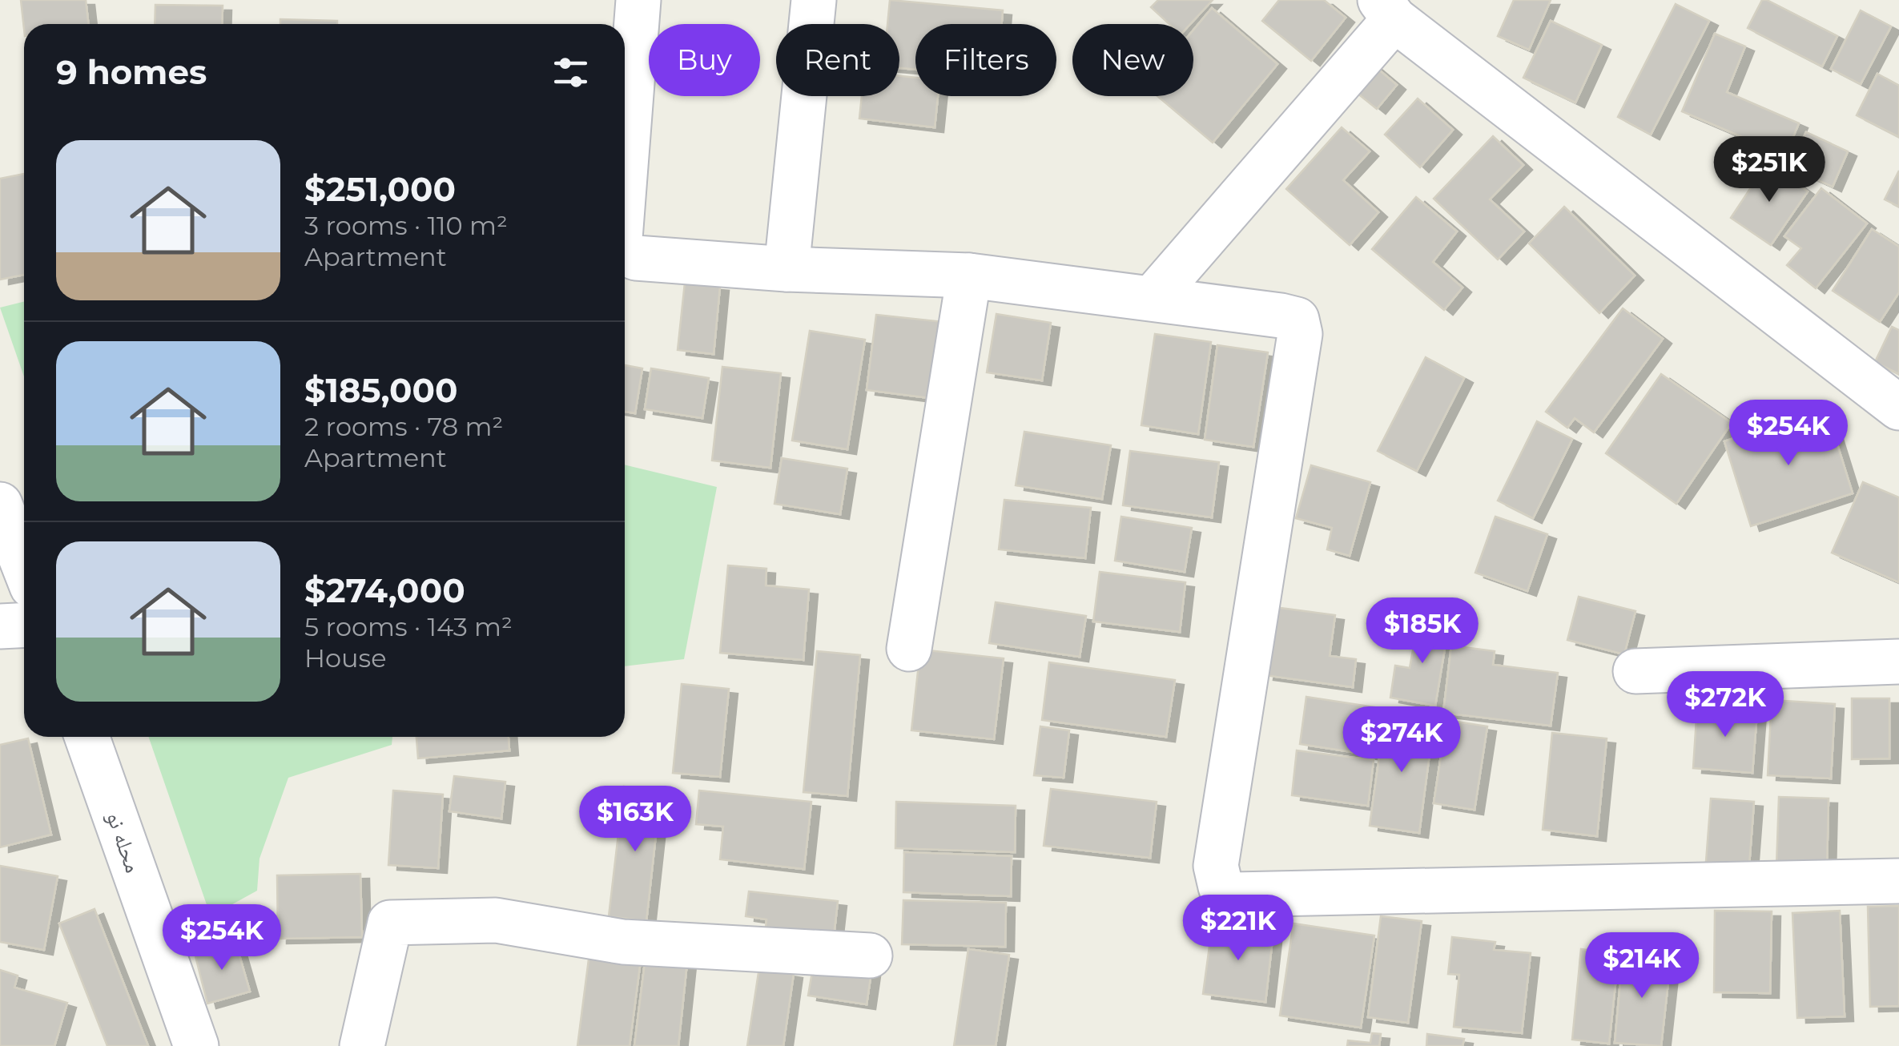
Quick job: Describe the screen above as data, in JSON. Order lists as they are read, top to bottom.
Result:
{
  "streets": {
    "street": ["محله نو"]
  },
  "page": {
    "chip": [
      "Buy",
      "Rent",
      "Filters",
      "New"
    ],
    "heading": "9 homes",
    "list": [
      {
        "name": "$251,000",
        "note": "3 rooms · 110 m² · Apartment"
      },
      {
        "name": "$185,000",
        "note": "2 rooms · 78 m² · Apartment"
      },
      {
        "name": "$274,000",
        "note": "5 rooms · 143 m² · House"
      }
    ],
    "price": [
      "$251K",
      "$254K",
      "$185K",
      "$272K",
      "$274K",
      "$163K",
      "$221K",
      "$254K",
      "$214K"
    ]
  }
}
